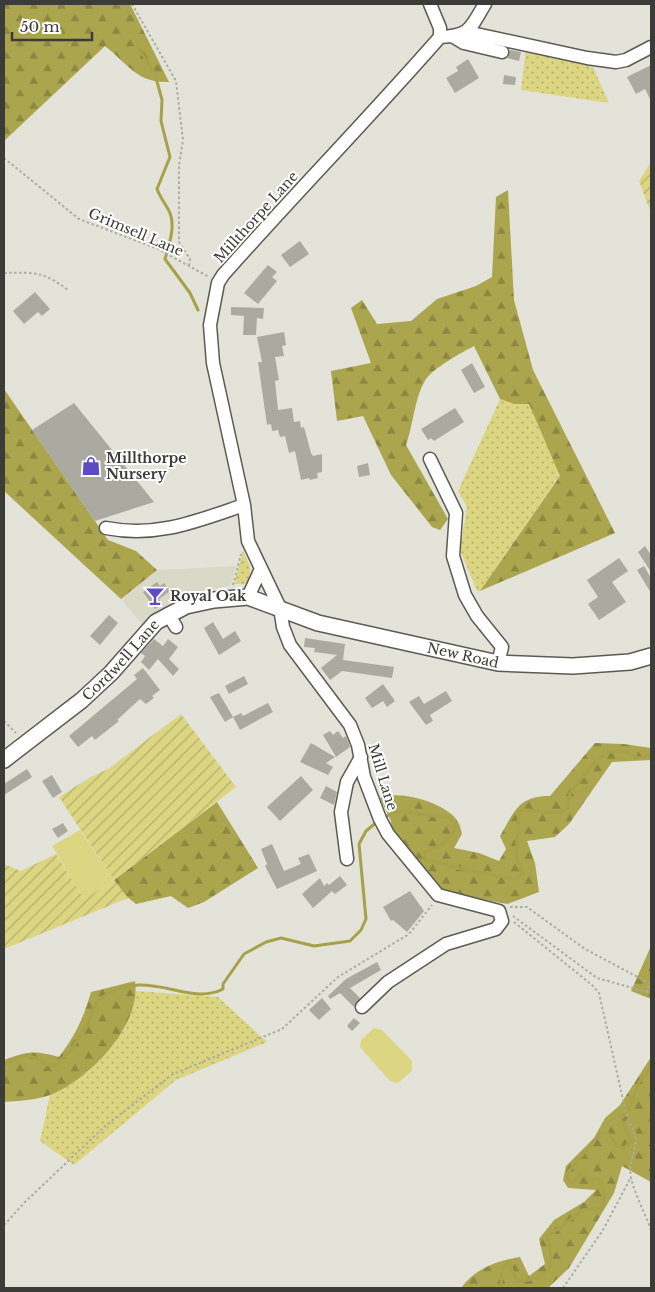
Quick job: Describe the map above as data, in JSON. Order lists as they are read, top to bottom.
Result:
{
  "streets": {
    "main road": ["New Road", "Cordwell Lane"],
    "street": ["Millthorpe Lane", "Mill Lane"],
    "path": ["Grimsell Lane"]
  },
  "crossings": [
    ["Millthorpe Lane", "Grimsell Lane"],
    ["Millthorpe Lane", "New Road"],
    ["Millthorpe Lane", "Cordwell Lane"],
    ["Millthorpe Lane", "Mill Lane"],
    ["New Road", "Cordwell Lane"],
    ["New Road", "Mill Lane"],
    ["Cordwell Lane", "Mill Lane"]
  ],
  "places": {
    "shop": ["Millthorpe Nursery"],
    "bar": ["Royal Oak"]
  },
  "scale_bar": "50 m"
}
